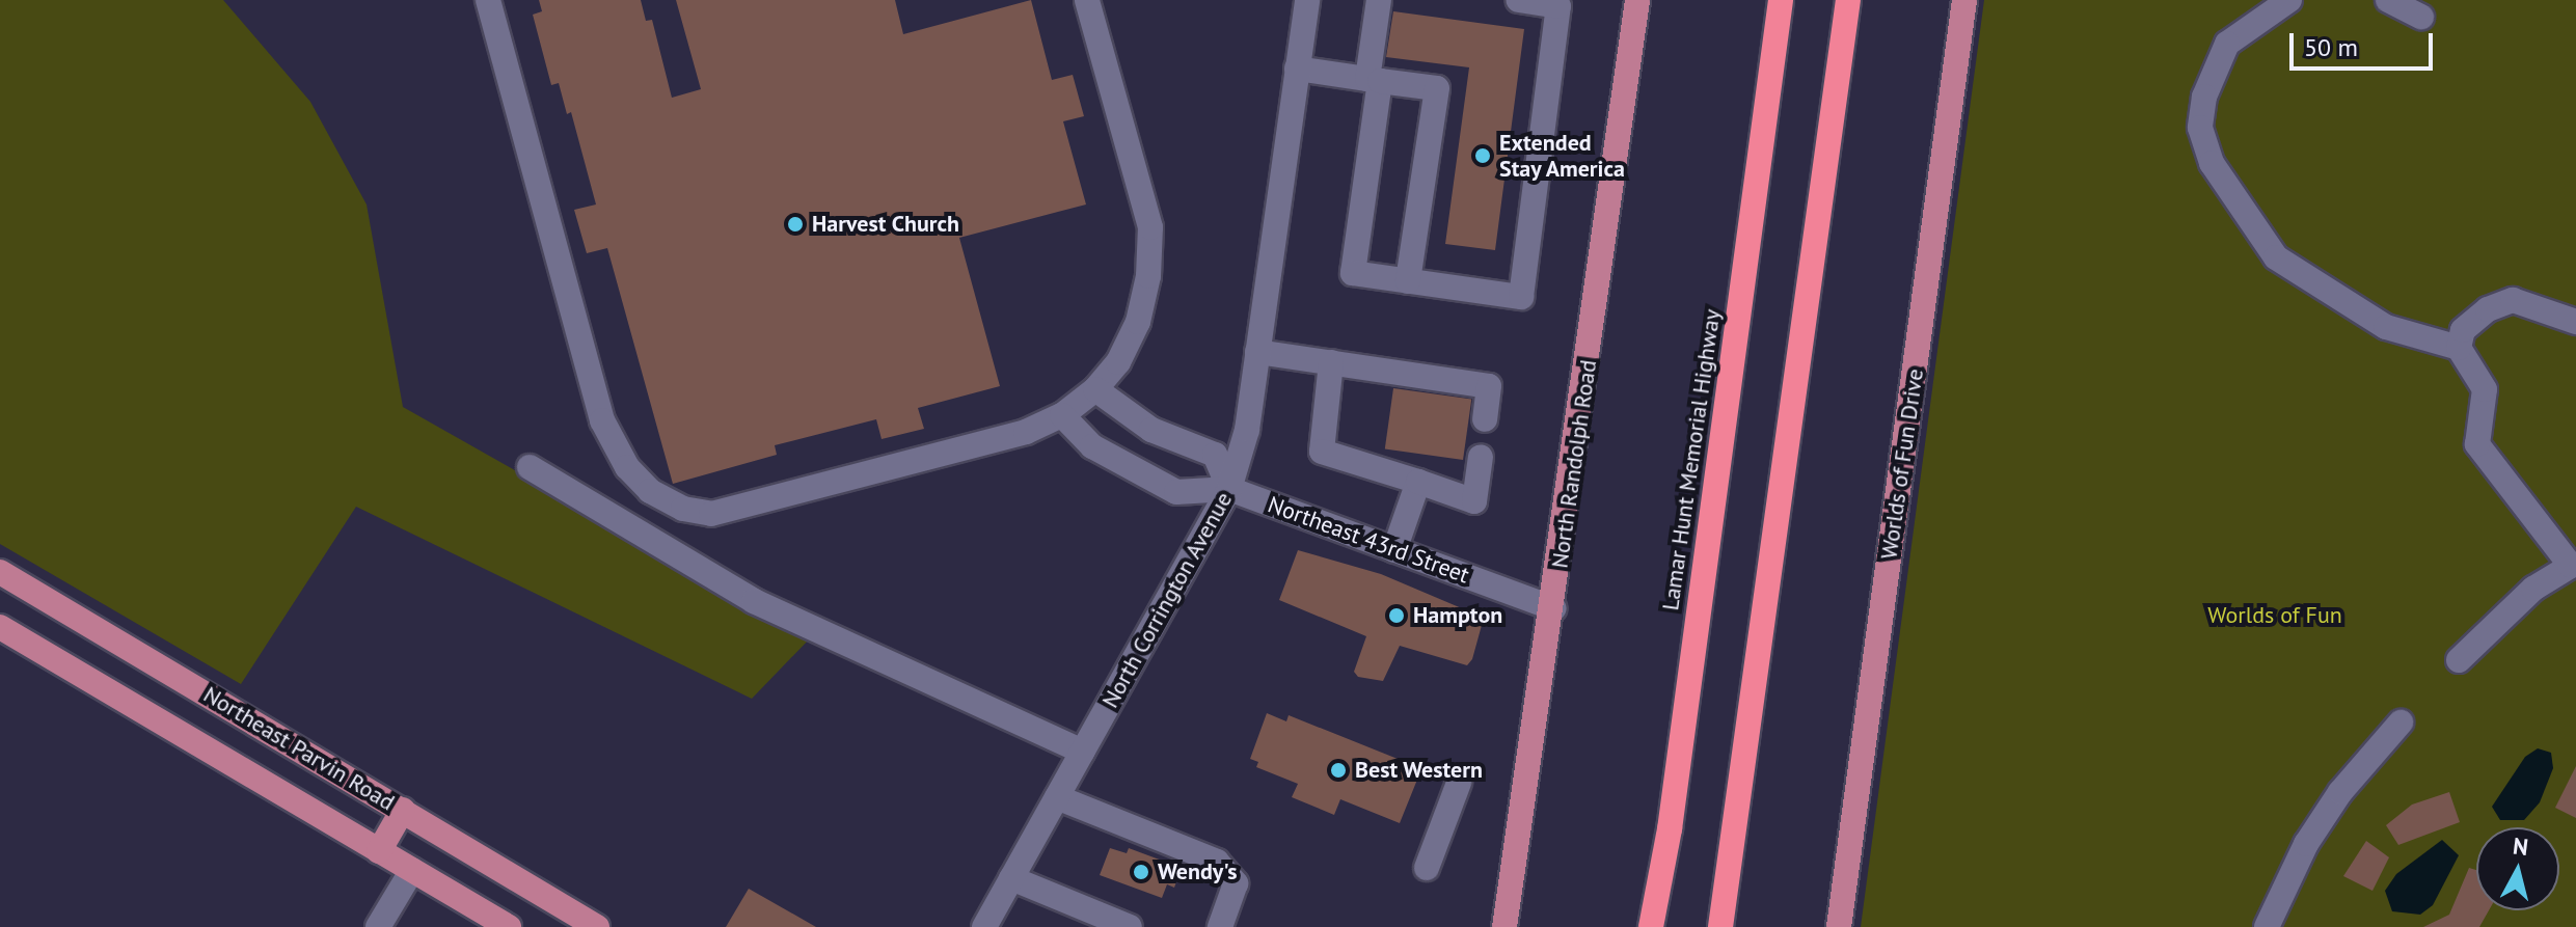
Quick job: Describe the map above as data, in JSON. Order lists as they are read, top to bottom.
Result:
{
  "streets": {
    "highway": ["Lamar Hunt Memorial Highway"],
    "main road": ["North Randolph Road", "Worlds of Fun Drive", "Northeast Parvin Road"],
    "street": ["Northeast 43rd Street", "North Corrington Avenue"]
  },
  "crossings": [
    ["North Randolph Road", "Northeast 43rd Street"],
    ["Northeast 43rd Street", "North Corrington Avenue"]
  ],
  "parks": ["Worlds of Fun"],
  "places": [
    "Extended Stay America",
    "Harvest Church",
    "Hampton",
    "Best Western",
    "Wendy's"
  ],
  "scale_bar": "50 m",
  "north": "top"
}
